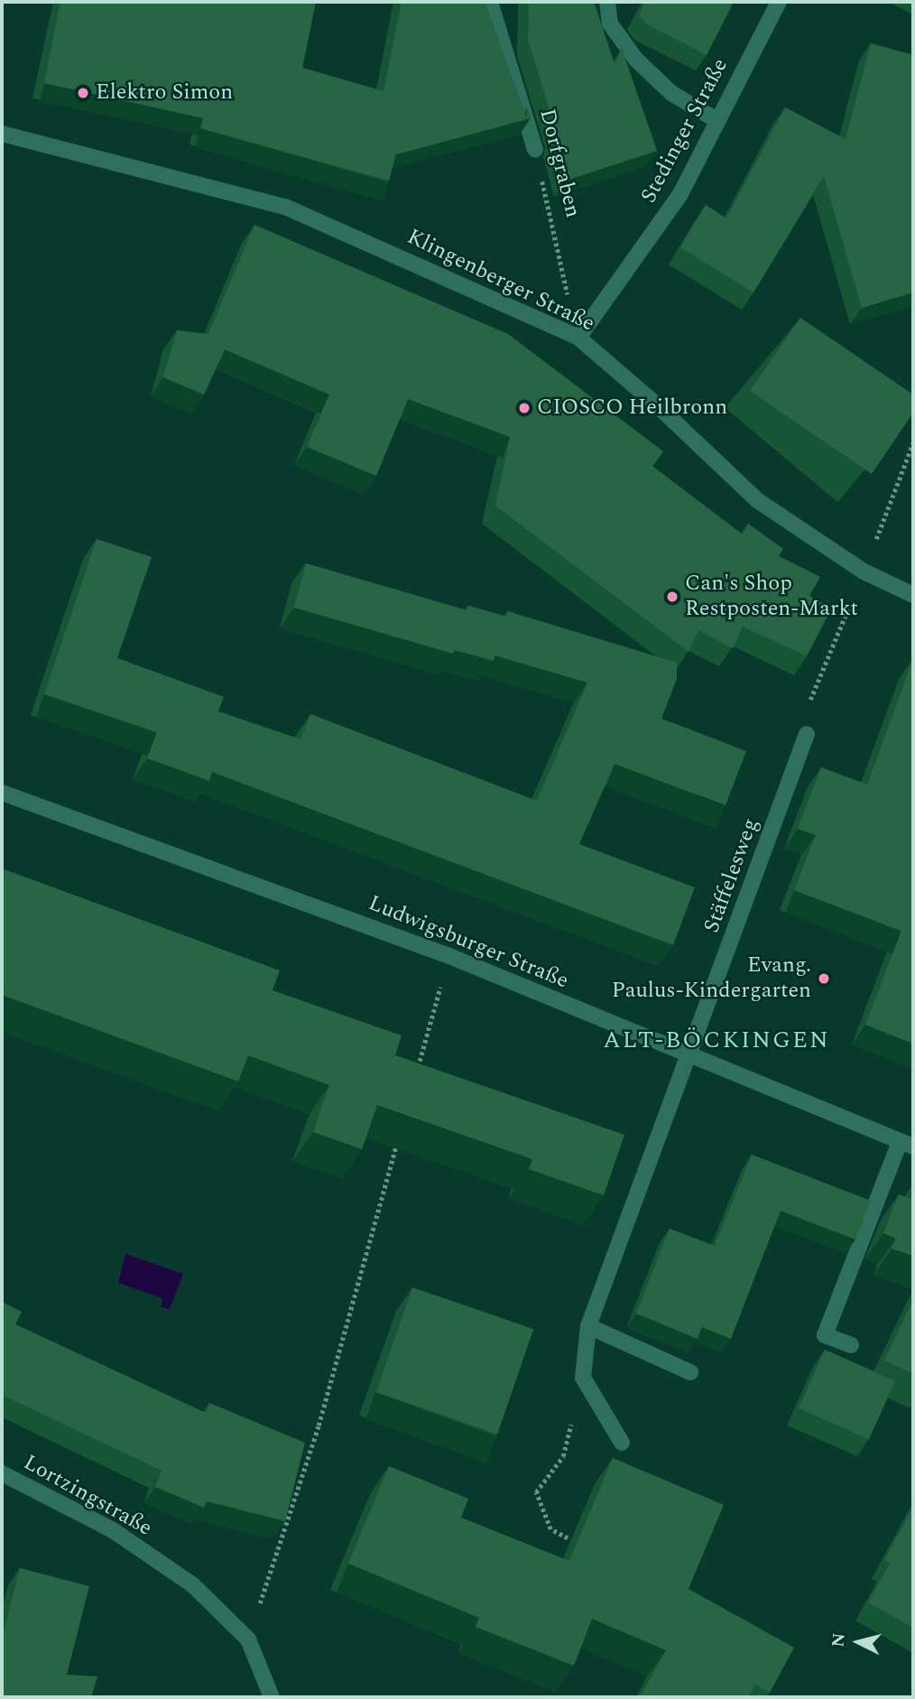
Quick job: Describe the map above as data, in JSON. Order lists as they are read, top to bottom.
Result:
{
  "streets": {
    "street": [
      "Stedinger Straße",
      "Dorfgraben",
      "Klingenberger Straße",
      "Stäffelesweg",
      "Ludwigsburger Straße",
      "Lortzingstraße"
    ]
  },
  "crossings": [
    ["Stedinger Straße", "Dorfgraben"],
    ["Stedinger Straße", "Klingenberger Straße"],
    ["Dorfgraben", "Klingenberger Straße"],
    ["Stäffelesweg", "Ludwigsburger Straße"]
  ],
  "districts": ["ALT-BÖCKINGEN"],
  "places": [
    "Elektro Simon",
    "CIOSCO Heilbronn",
    "Can's Shop Restposten-Markt",
    "Evang. Paulus-Kindergarten"
  ],
  "north": "left"
}
